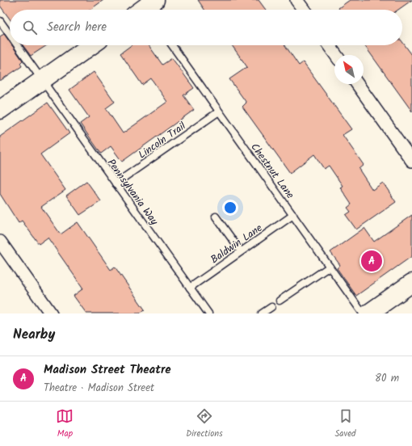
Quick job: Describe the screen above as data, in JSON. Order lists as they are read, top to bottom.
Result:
{
  "streets": {
    "lane": [
      "Lincoln Trail",
      "Chestnut Lane",
      "Pennsylvania Way",
      "Baldwin Lane"
    ]
  },
  "crossings": [
    ["Lincoln Trail", "Chestnut Lane"],
    ["Lincoln Trail", "Pennsylvania Way"],
    ["Chestnut Lane", "Baldwin Lane"],
    ["Pennsylvania Way", "Baldwin Lane"]
  ],
  "north": "top left",
  "page": {
    "search": "Search here",
    "pins": "A",
    "heading": "Nearby",
    "list": [
      {
        "mark": "A",
        "name": "Madison Street Theatre",
        "note": "Theatre · Madison Street",
        "value": "80 m"
      }
    ],
    "nav": ["Map", "Directions", "Saved"]
  }
}
